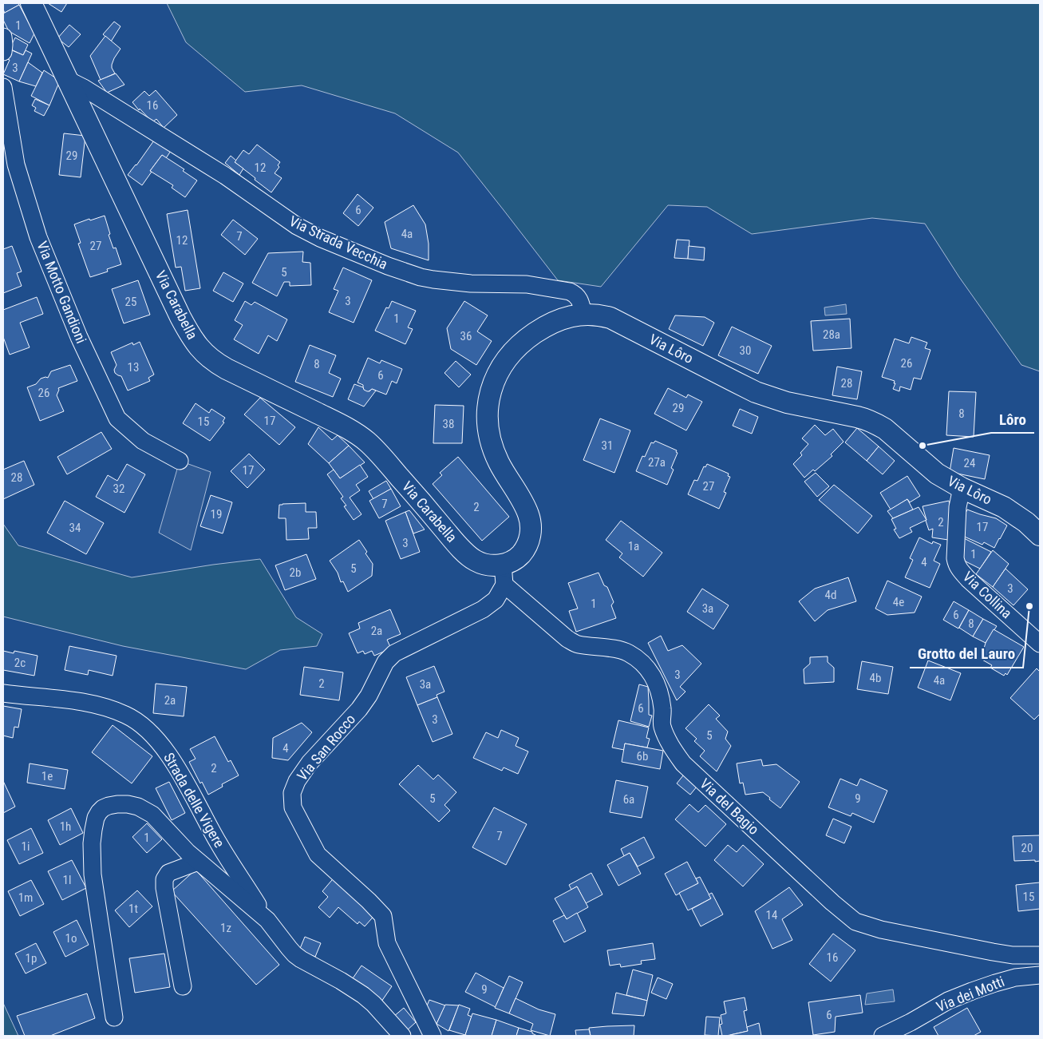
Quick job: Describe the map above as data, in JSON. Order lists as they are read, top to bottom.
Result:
{
  "streets": {
    "street": [
      "Via Strada Vecchia",
      "Via Motto Gandioni",
      "Via Carabella",
      "Via Lôro",
      "Via Collina",
      "Via San Rocco",
      "Strada delle Vigere",
      "Via del Bagio",
      "Via dei Motti"
    ]
  },
  "crossings": [
    ["Via Strada Vecchia", "Via Carabella"],
    ["Via Strada Vecchia", "Via Lôro"],
    ["Via Carabella", "Via Lôro"],
    ["Via Lôro", "Via Collina"],
    ["Via San Rocco", "Via del Bagio"]
  ],
  "places": ["Lôro", "Grotto del Lauro"],
  "house_numbers": [
    "1",
    "3",
    "16",
    "29",
    "12",
    "6",
    "4a",
    "7",
    "12",
    "27",
    "5",
    "3",
    "25",
    "1",
    "28a",
    "36",
    "30",
    "26",
    "8",
    "13",
    "6",
    "28",
    "26",
    "29",
    "8",
    "17",
    "15",
    "38",
    "31",
    "27a",
    "24",
    "17",
    "28",
    "27",
    "32",
    "7",
    "2",
    "19",
    "2",
    "17",
    "34",
    "3",
    "1a",
    "1",
    "4",
    "5",
    "2b",
    "3",
    "4d",
    "4e",
    "1",
    "3a",
    "6",
    "8",
    "2a",
    "2c",
    "3",
    "4b",
    "4a",
    "2",
    "3a",
    "2a",
    "6",
    "3",
    "5",
    "4",
    "6b",
    "2",
    "1e",
    "5",
    "9",
    "6a",
    "1h",
    "7",
    "1",
    "1i",
    "20",
    "1l",
    "15",
    "1m",
    "1t",
    "14",
    "1z",
    "1o",
    "16",
    "1p",
    "9",
    "6"
  ]
}
